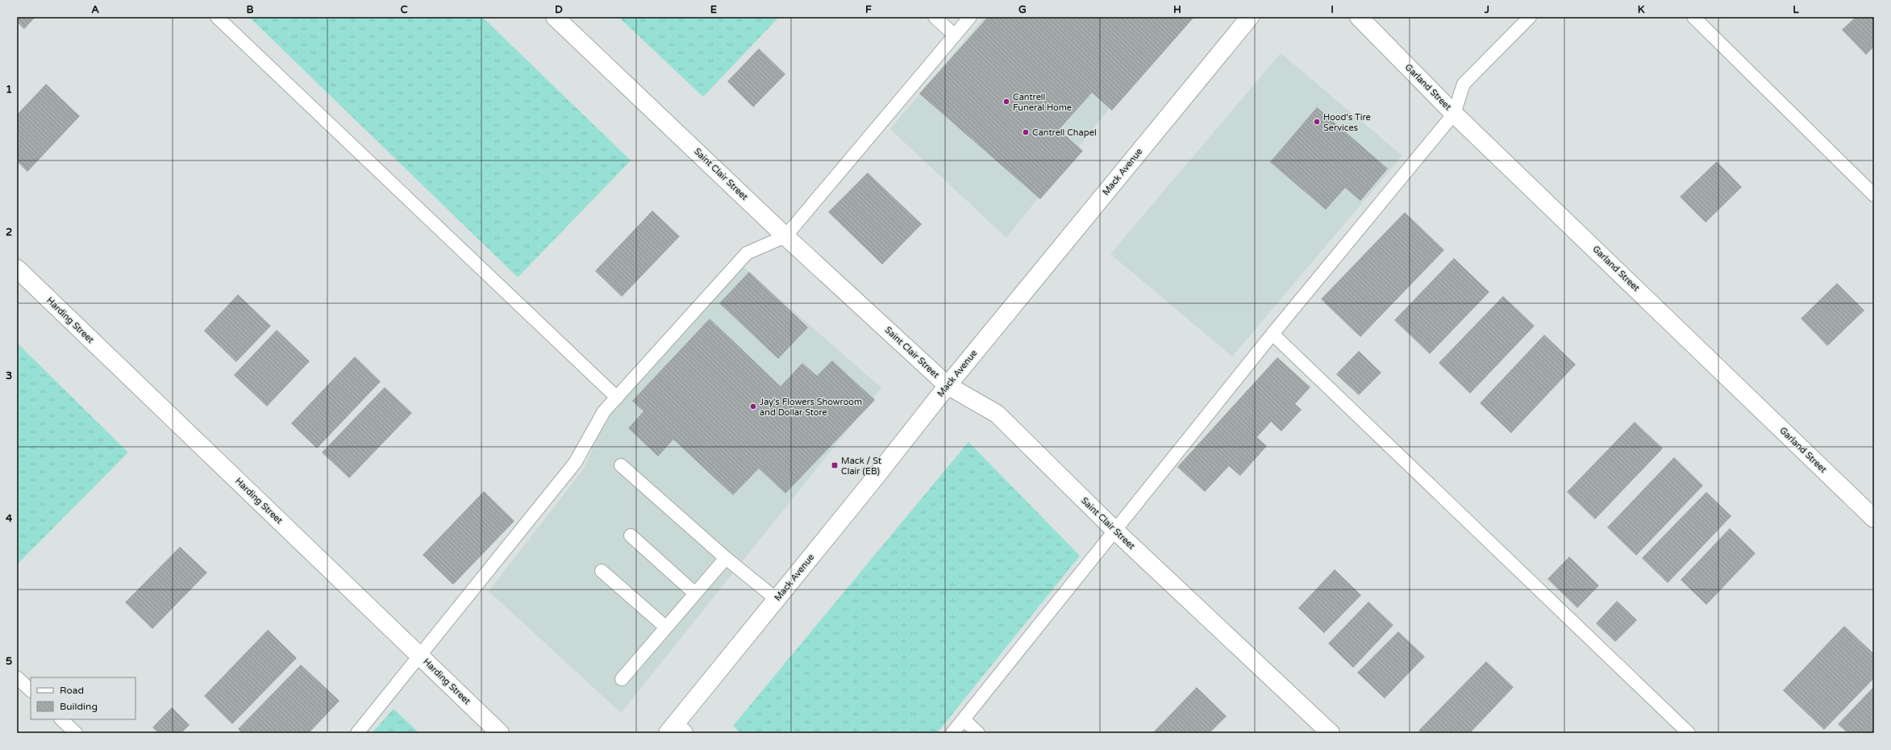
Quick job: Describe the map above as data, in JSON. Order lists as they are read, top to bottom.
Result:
{
  "streets": {
    "street": [
      "Garland Street",
      "Mack Avenue",
      "Saint Clair Street",
      "Harding Street"
    ]
  },
  "crossings": [
    ["Mack Avenue", "Saint Clair Street"]
  ],
  "places": {
    "other": [
      "Cantrell Funeral Home",
      "Hood's Tire Services",
      "Cantrell Chapel",
      "Jay's Flowers Showroom and Dollar Store"
    ],
    "transit": ["Mack / St Clair (EB)"]
  },
  "legend": ["Road", "Building"],
  "grid": {
    "columns": [
      "A",
      "B",
      "C",
      "D",
      "E",
      "F",
      "G",
      "H",
      "I",
      "J",
      "K",
      "L"
    ],
    "rows": [
      "1",
      "2",
      "3",
      "4",
      "5"
    ]
  }
}
